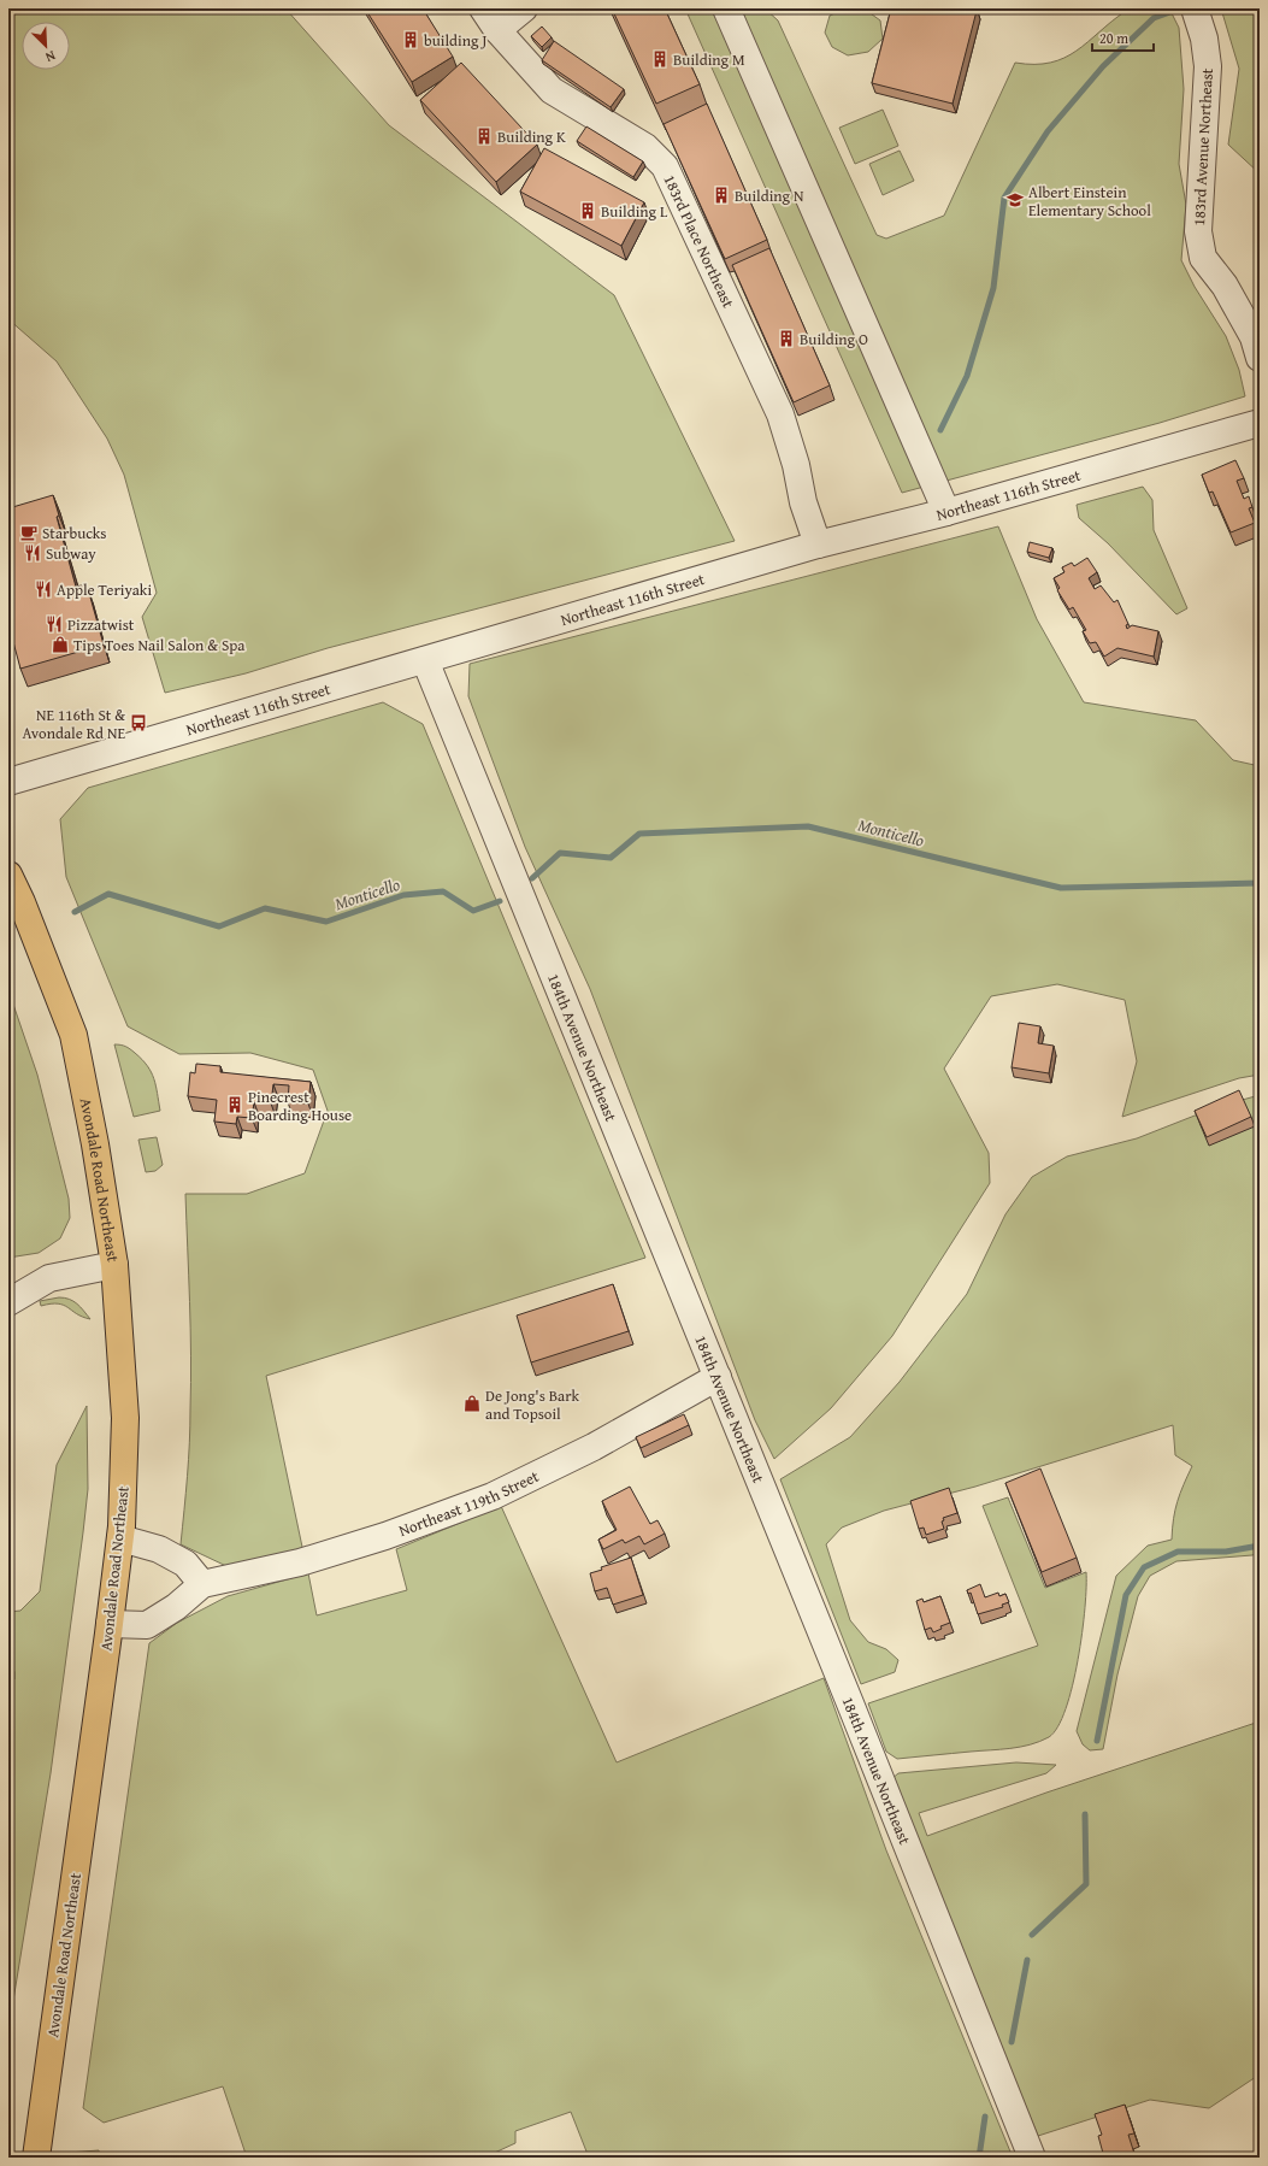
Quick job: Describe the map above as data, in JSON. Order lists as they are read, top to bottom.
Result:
{
  "streets": {
    "main road": ["Avondale Road Northeast"],
    "street": [
      "183rd Avenue Northeast",
      "183rd Place Northeast",
      "Northeast 116th Street",
      "184th Avenue Northeast",
      "Northeast 119th Street"
    ]
  },
  "crossings": [
    ["183rd Place Northeast", "Northeast 116th Street"],
    ["Northeast 116th Street", "184th Avenue Northeast"],
    ["184th Avenue Northeast", "Northeast 119th Street"],
    ["Avondale Road Northeast", "Northeast 119th Street"]
  ],
  "water": ["Monticello"],
  "places": {
    "building": [
      "building J",
      "Building M",
      "Building K",
      "Building N",
      "Building L",
      "Building O",
      "Pinecrest Boarding House"
    ],
    "school or university": ["Albert Einstein Elementary School"],
    "cafe": ["Starbucks"],
    "restaurant": ["Subway", "Apple Teriyaki", "Pizzatwist"],
    "shop": ["Tips Toes Nail Salon & Spa", "De Jong's Bark and Topsoil"],
    "bus stop": ["NE 116th St & Avondale Rd NE"]
  },
  "scale_bar": "20 m",
  "north": "bottom right"
}
